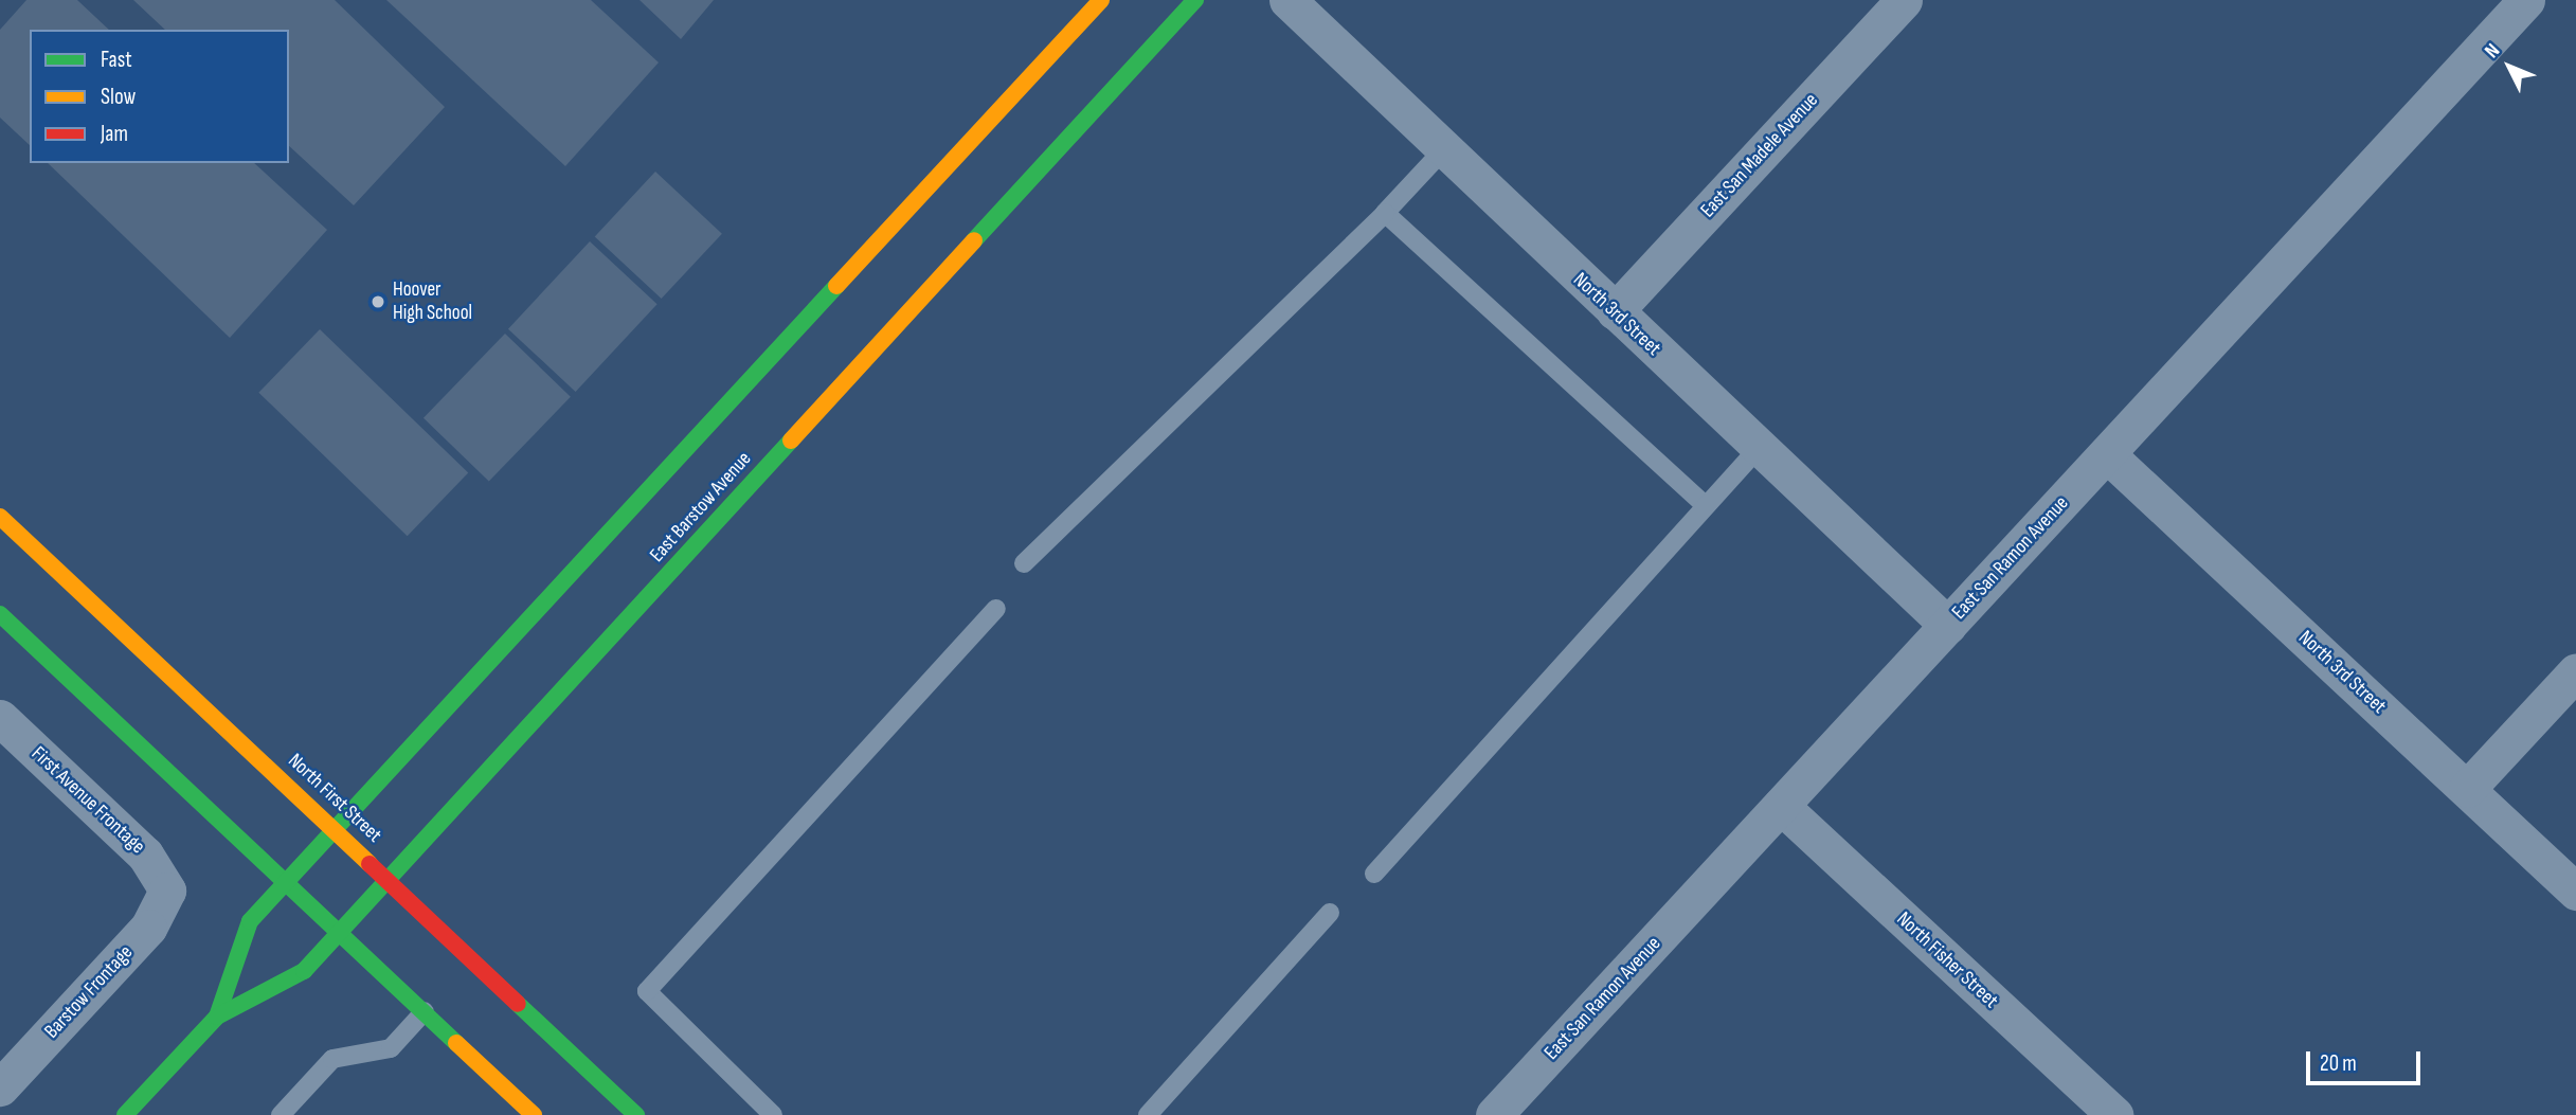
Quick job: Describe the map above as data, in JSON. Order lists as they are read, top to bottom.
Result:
{
  "streets": {
    "main road": ["East Barstow Avenue", "North First Street"],
    "street": [
      "East San Madele Avenue",
      "North 3rd Street",
      "East San Ramon Avenue",
      "First Avenue Frontage",
      "North Fisher Street",
      "Barstow Frontage"
    ]
  },
  "crossings": [
    ["East San Madele Avenue", "North 3rd Street"],
    ["North 3rd Street", "East San Ramon Avenue"],
    ["East Barstow Avenue", "North First Street"],
    ["East San Ramon Avenue", "North Fisher Street"],
    ["First Avenue Frontage", "Barstow Frontage"]
  ],
  "places": ["Hoover High School"],
  "legend": ["Fast", "Slow", "Jam"],
  "scale_bar": "20 m",
  "north": "top left"
}
